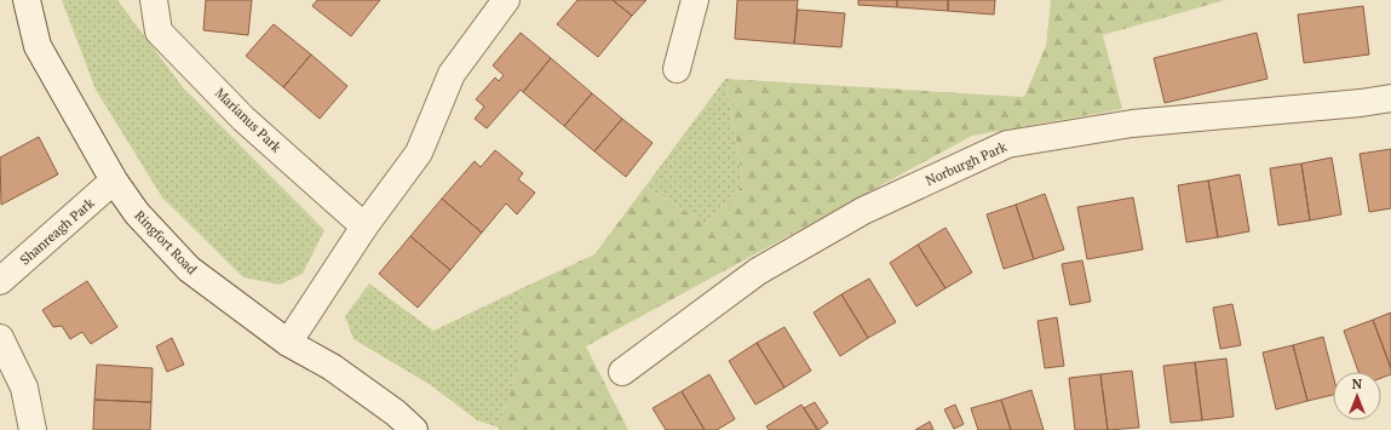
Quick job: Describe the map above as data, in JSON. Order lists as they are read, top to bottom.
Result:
{
  "streets": {
    "street": [
      "Marianus Park",
      "Norburgh Park",
      "Shanreagh Park",
      "Ringfort Road"
    ]
  },
  "crossings": [
    ["Shanreagh Park", "Ringfort Road"]
  ],
  "north": "top"
}
